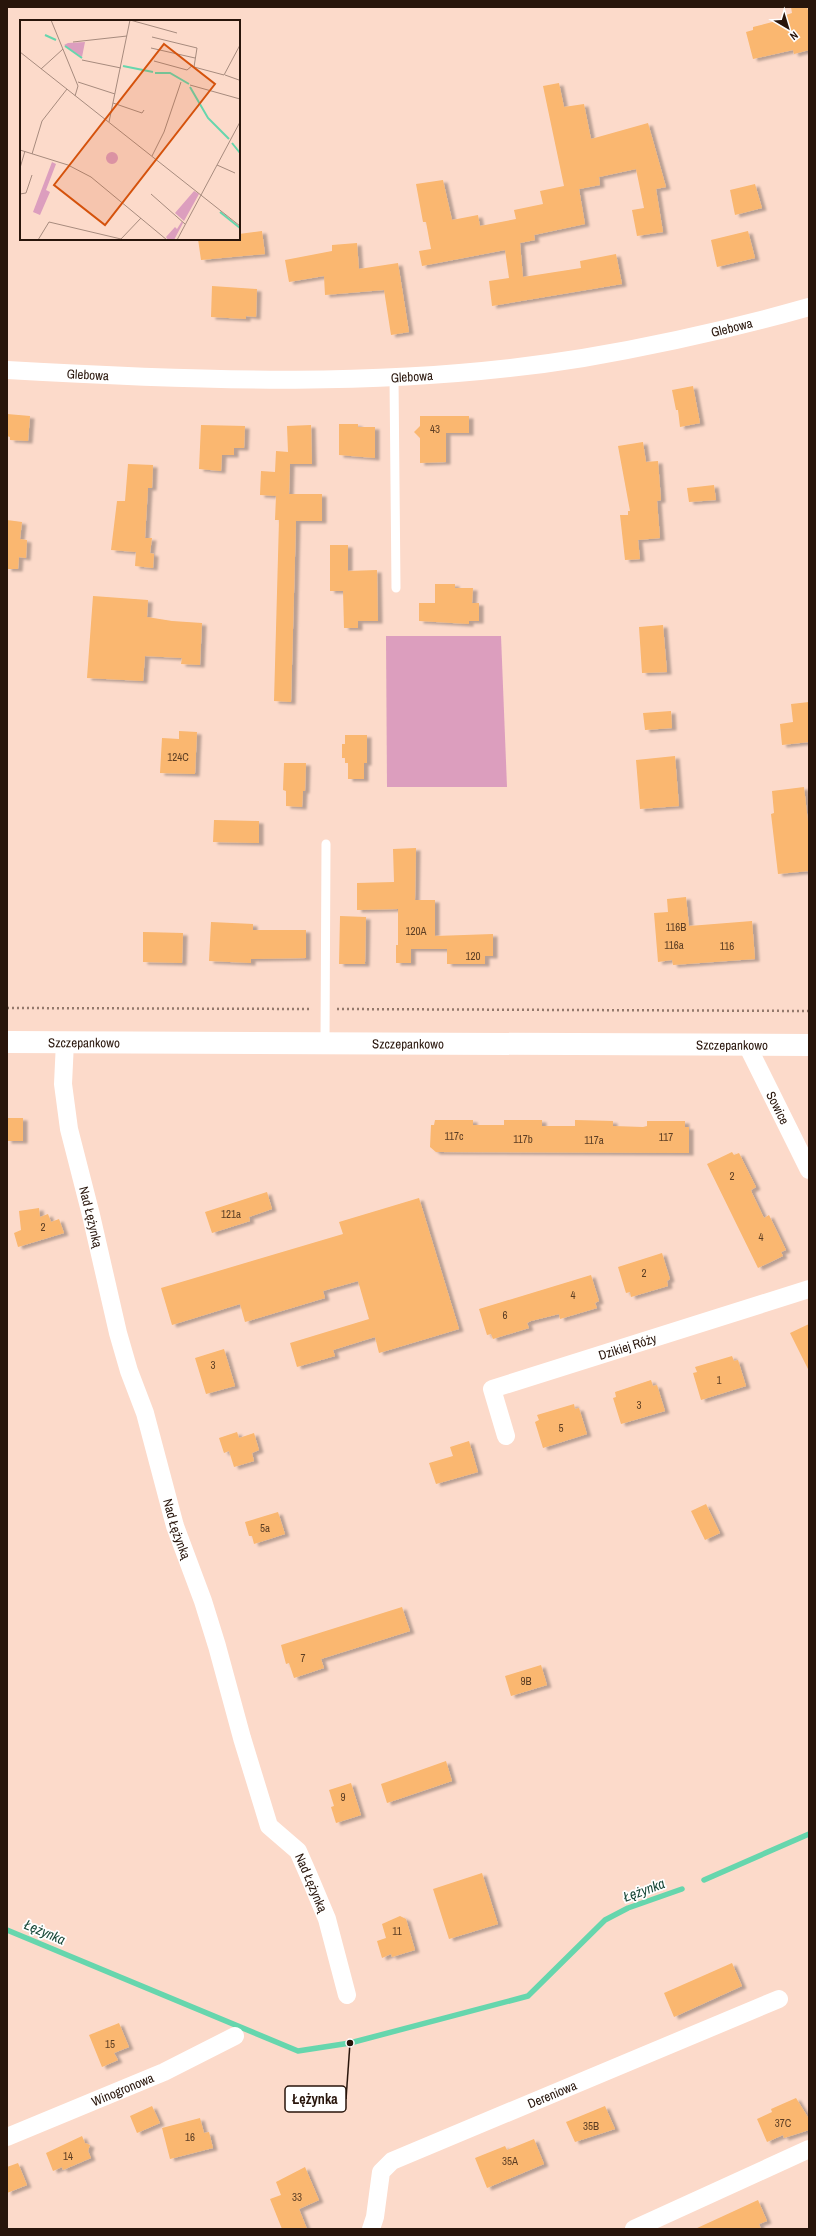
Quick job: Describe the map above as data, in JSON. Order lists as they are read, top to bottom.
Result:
{
  "streets": {
    "street": [
      "Glebowa",
      "Szczepankowo",
      "Sowice",
      "Nad Łężynką",
      "Dzikiej Róży",
      "Winogronowa",
      "Dereniowa"
    ]
  },
  "crossings": [
    ["Szczepankowo", "Sowice"],
    ["Szczepankowo", "Nad Łężynką"]
  ],
  "water": ["Łężynka"],
  "places": ["Łężynka"],
  "house_numbers": [
    "43",
    "124C",
    "116B",
    "120A",
    "116a",
    "116",
    "120",
    "117c",
    "117",
    "117b",
    "117a",
    "2",
    "121a",
    "2",
    "4",
    "2",
    "4",
    "6",
    "3",
    "1",
    "3",
    "5",
    "5a",
    "7",
    "9B",
    "9",
    "11",
    "15",
    "37C",
    "35B",
    "16",
    "14",
    "35A",
    "33"
  ],
  "north": "bottom right"
}
